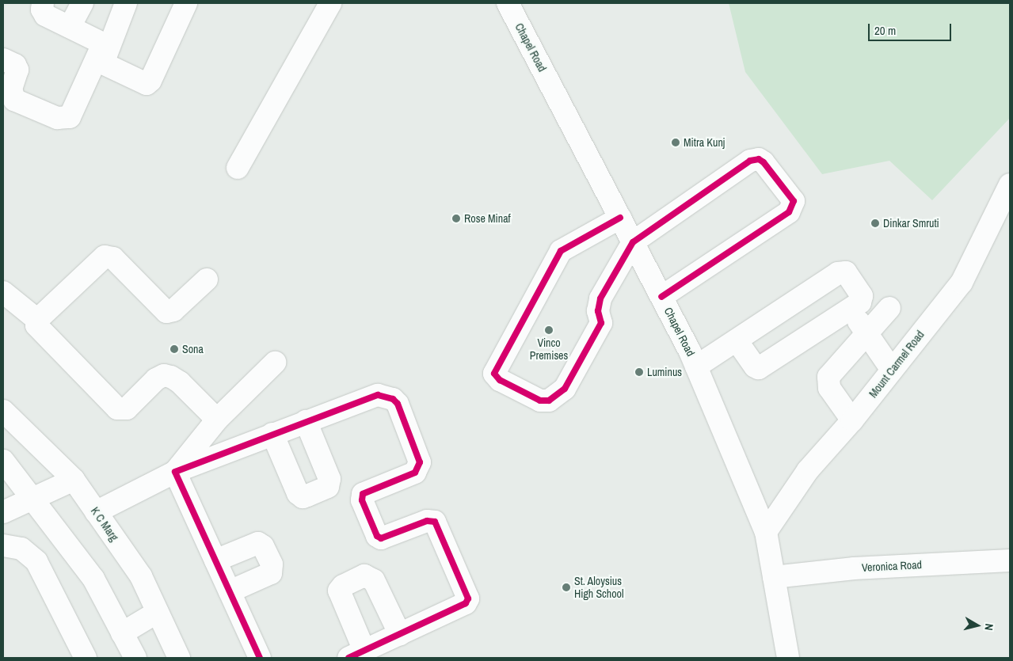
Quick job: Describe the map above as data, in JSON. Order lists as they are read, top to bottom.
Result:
{
  "streets": {
    "street": [
      "Chapel Road",
      "Mount Carmel Road",
      "K C Marg",
      "Veronica Road"
    ]
  },
  "crossings": [
    ["Chapel Road", "Mount Carmel Road"],
    ["Chapel Road", "Veronica Road"]
  ],
  "places": [
    "Mitra Kunj",
    "Rose Minaf",
    "Dinkar Smruti",
    "Vinco Premises",
    "Sona",
    "Luminus",
    "St. Aloysius High School"
  ],
  "scale_bar": "20 m",
  "north": "right"
}
